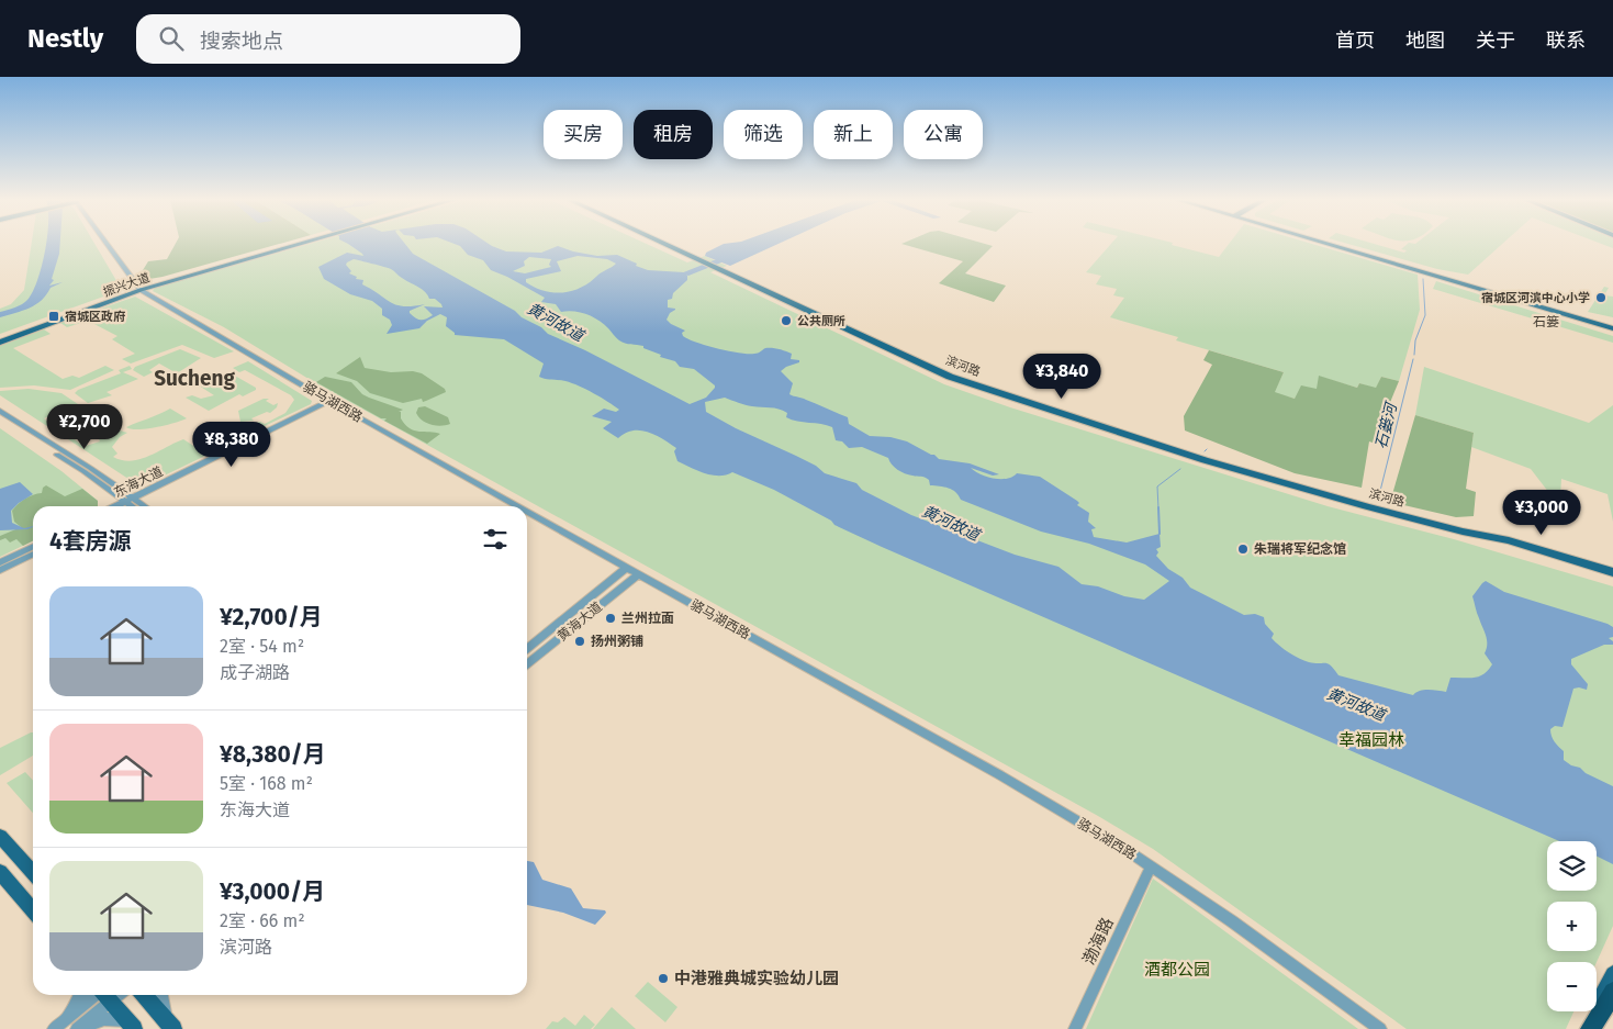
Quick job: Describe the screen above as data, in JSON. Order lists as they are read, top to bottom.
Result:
{
  "streets": {
    "main road": ["振兴大道", "滨河路"],
    "street": [
      "骆马湖西路",
      "东海大道",
      "黄海大道",
      "渤海路"
    ]
  },
  "crossings": [
    ["振兴大道", "骆马湖西路"],
    ["骆马湖西路", "东海大道"],
    ["骆马湖西路", "黄海大道"],
    ["骆马湖西路", "渤海路"]
  ],
  "districts": ["石篓", "Sucheng"],
  "water": ["黄河故道", "石篓河"],
  "parks": ["幸福园林", "酒都公园"],
  "places": {
    "other": [
      "宿城区河滨中心小学",
      "公共厕所",
      "朱瑞将军纪念馆",
      "兰州拉面",
      "扬州粥铺",
      "中港雅典城实验幼儿园"
    ],
    "transit": ["宿城区政府"]
  },
  "page": {
    "header": "Nestly",
    "search": "搜索地点",
    "nav": [
      "首页",
      "地图",
      "关于",
      "联系"
    ],
    "chip": [
      "买房",
      "租房",
      "筛选",
      "新上",
      "公寓"
    ],
    "price": [
      "¥3,840",
      "¥2,700",
      "¥8,380",
      "¥3,000"
    ],
    "heading": "4套房源",
    "list": [
      {
        "name": "¥2,700/月",
        "note": "2室 · 54 m² · 成子湖路"
      },
      {
        "name": "¥8,380/月",
        "note": "5室 · 168 m² · 东海大道"
      },
      {
        "name": "¥3,000/月",
        "note": "2室 · 66 m² · 滨河路"
      }
    ],
    "map_buttons": ["+", "−"]
  }
}
